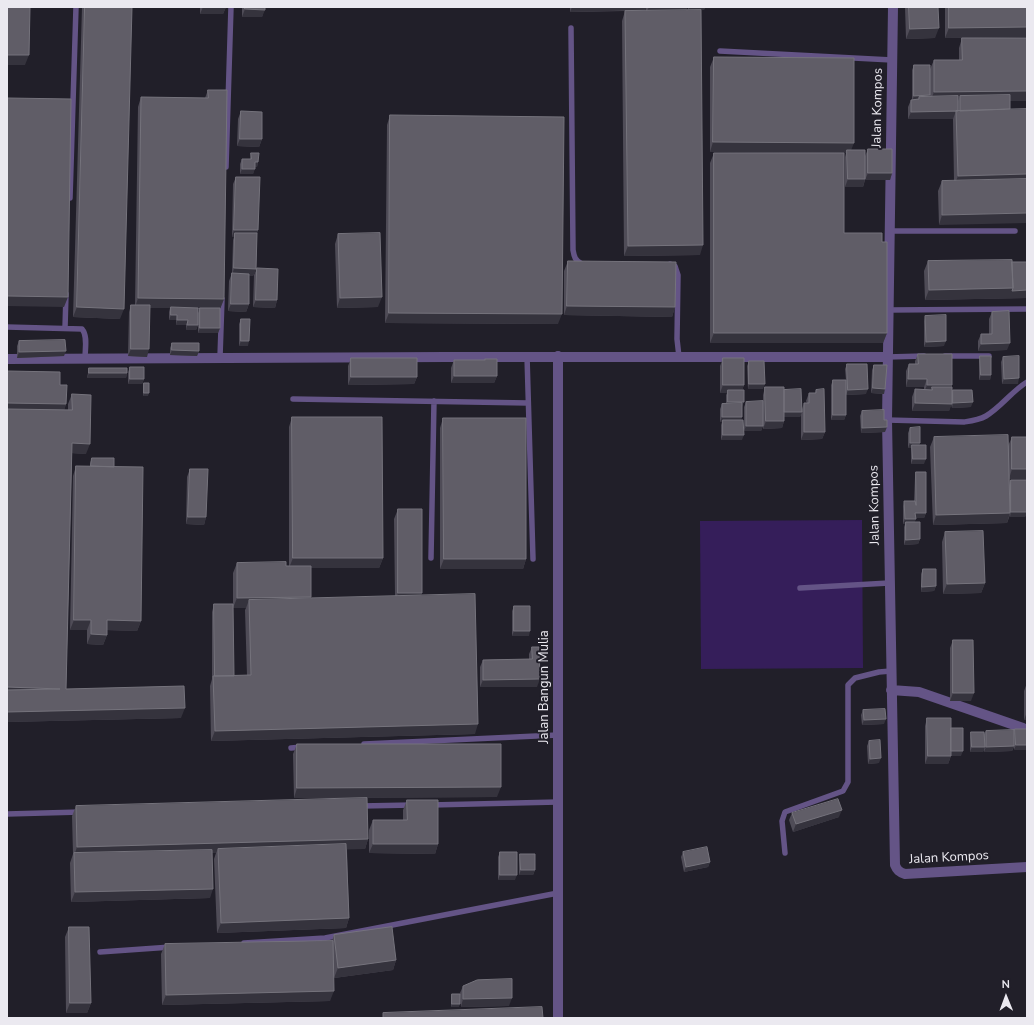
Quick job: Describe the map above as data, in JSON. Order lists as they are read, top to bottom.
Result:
{
  "streets": {
    "street": ["Jalan Kompos", "Jalan Bangun Mulia"]
  },
  "north": "top"
}
